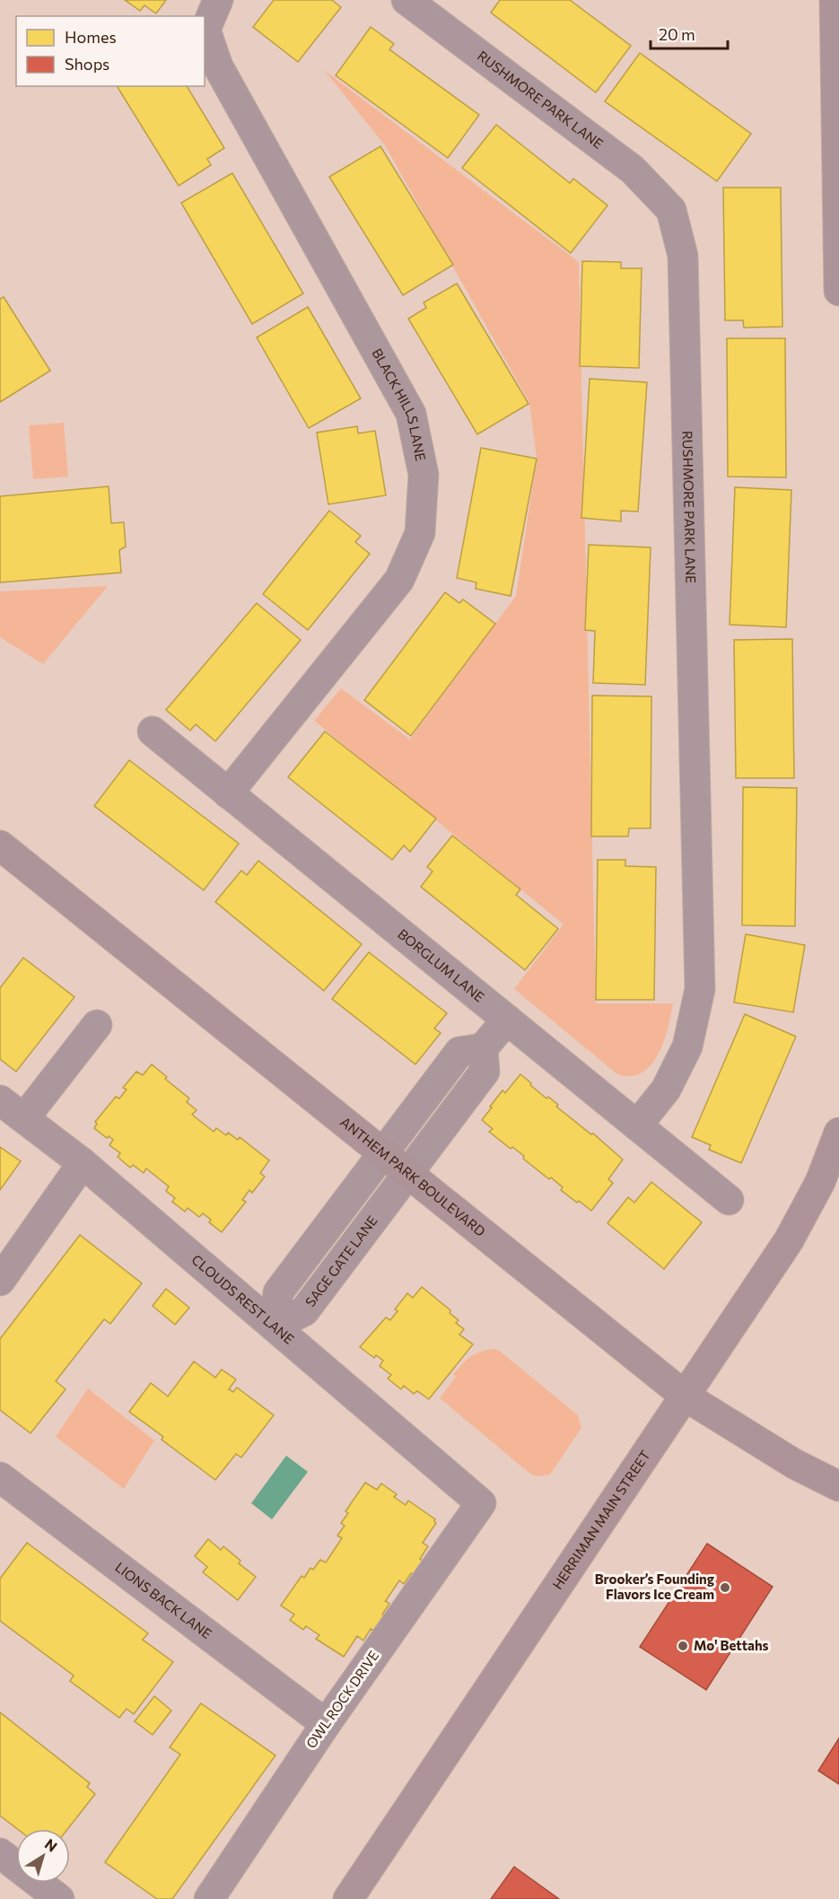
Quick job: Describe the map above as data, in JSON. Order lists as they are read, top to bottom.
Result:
{
  "streets": {
    "main road": ["ANTHEM PARK BOULEVARD", "HERRIMAN MAIN STREET"],
    "street": [
      "RUSHMORE PARK LANE",
      "BLACK HILLS LANE",
      "BORGLUM LANE",
      "SAGE GATE LANE",
      "CLOUDS REST LANE",
      "LIONS BACK LANE",
      "OWL ROCK DRIVE"
    ]
  },
  "crossings": [
    ["RUSHMORE PARK LANE", "BORGLUM LANE"],
    ["BLACK HILLS LANE", "BORGLUM LANE"],
    ["ANTHEM PARK BOULEVARD", "SAGE GATE LANE"],
    ["ANTHEM PARK BOULEVARD", "HERRIMAN MAIN STREET"],
    ["SAGE GATE LANE", "CLOUDS REST LANE"],
    ["CLOUDS REST LANE", "OWL ROCK DRIVE"],
    ["LIONS BACK LANE", "OWL ROCK DRIVE"]
  ],
  "places": ["Brooker’s Founding Flavors Ice Cream", "Mo' Bettahs"],
  "legend": ["Homes", "Shops"],
  "scale_bar": "20 m",
  "north": "top right"
}
